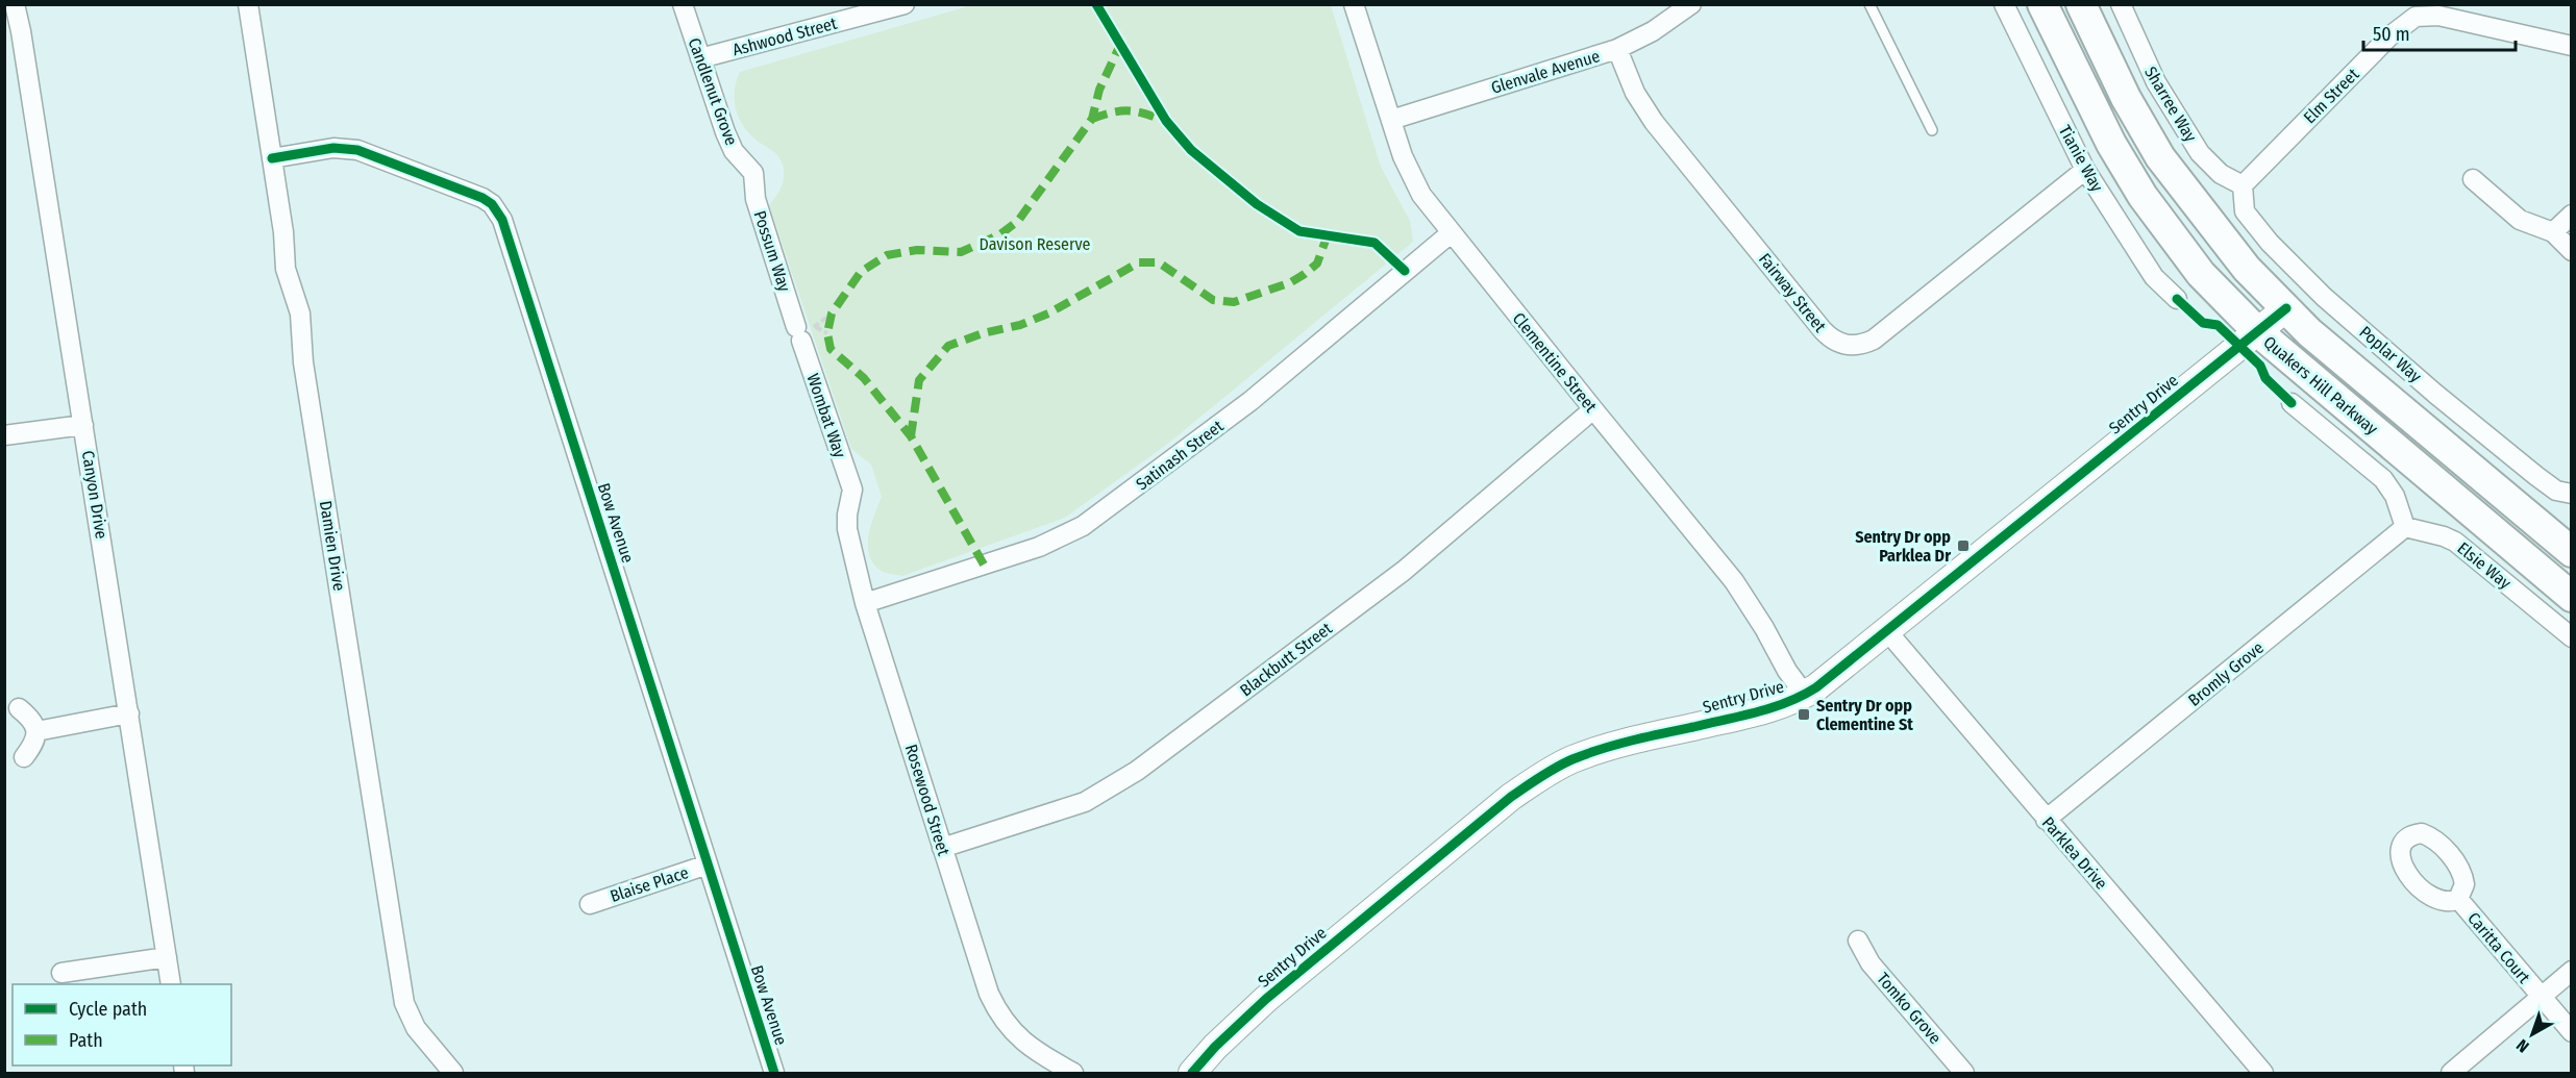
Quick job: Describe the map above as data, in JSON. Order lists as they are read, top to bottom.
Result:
{
  "streets": {
    "main road": ["Quakers Hill Parkway"],
    "street": [
      "Ashwood Street",
      "Glenvale Avenue",
      "Candlenut Grove",
      "Elm Street",
      "Sharree Way",
      "Tianie Way",
      "Possum Way",
      "Fairway Street",
      "Poplar Way",
      "Clementine Street",
      "Sentry Drive",
      "Wombat Way",
      "Satinash Street",
      "Canyon Drive",
      "Bow Avenue",
      "Damien Drive",
      "Elsie Way",
      "Blackbutt Street",
      "Bromly Grove",
      "Rosewood Street",
      "Parklea Drive",
      "Blaise Place",
      "Caritta Court",
      "Tomko Grove"
    ]
  },
  "crossings": [
    ["Ashwood Street", "Candlenut Grove"],
    ["Glenvale Avenue", "Fairway Street"],
    ["Glenvale Avenue", "Clementine Street"],
    ["Candlenut Grove", "Possum Way"],
    ["Elm Street", "Sharree Way"],
    ["Elm Street", "Poplar Way"],
    ["Sharree Way", "Poplar Way"],
    ["Tianie Way", "Fairway Street"],
    ["Possum Way", "Wombat Way"],
    ["Clementine Street", "Sentry Drive"],
    ["Clementine Street", "Satinash Street"],
    ["Clementine Street", "Blackbutt Street"],
    ["Quakers Hill Parkway", "Sentry Drive"],
    ["Sentry Drive", "Parklea Drive"],
    ["Wombat Way", "Rosewood Street"],
    ["Satinash Street", "Rosewood Street"],
    ["Bow Avenue", "Damien Drive"],
    ["Bow Avenue", "Blaise Place"],
    ["Elsie Way", "Bromly Grove"],
    ["Blackbutt Street", "Rosewood Street"],
    ["Bromly Grove", "Parklea Drive"]
  ],
  "parks": ["Davison Reserve"],
  "places": {
    "transit": ["Sentry Dr opp Parklea Dr", "Sentry Dr opp Clementine St"]
  },
  "legend": ["Cycle path", "Path"],
  "scale_bar": "50 m",
  "north": "bottom left"
}
